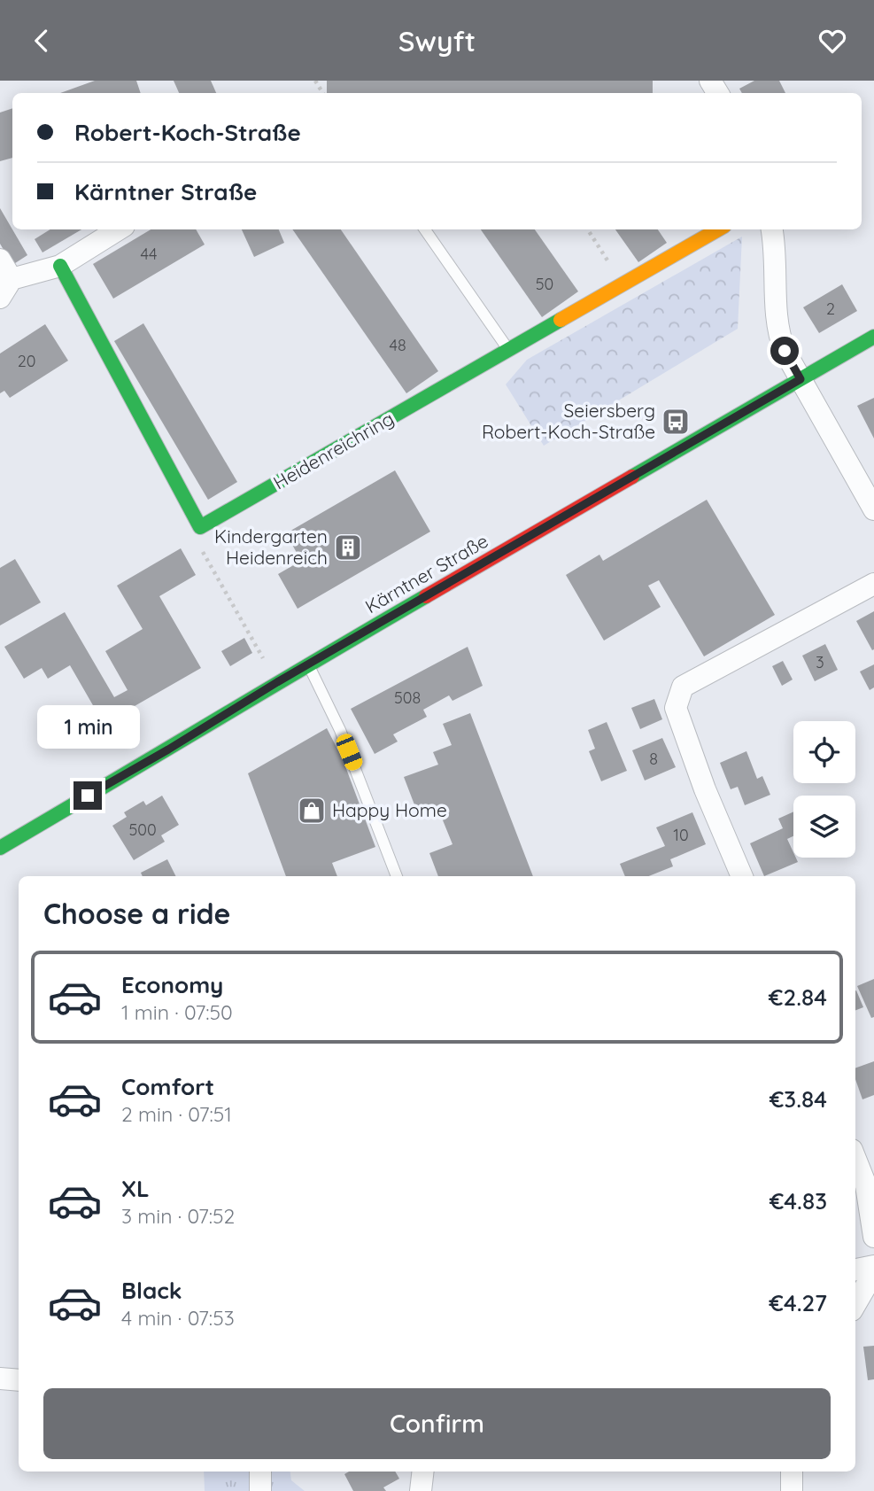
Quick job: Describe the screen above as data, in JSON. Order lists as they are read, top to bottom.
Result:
{
  "streets": {
    "main road": ["Heidenreichring", "Kärntner Straße"]
  },
  "places": {
    "bus stop": ["Seiersberg Robert-Koch-Straße"],
    "building": ["Kindergarten Heidenreich"],
    "shop": ["Happy Home"]
  },
  "house_numbers": [
    "44",
    "50",
    "2",
    "48",
    "20",
    "3",
    "508",
    "8",
    "500",
    "10"
  ],
  "page": {
    "header": "Swyft",
    "banner": ["Robert-Koch-Straße", "Kärntner Straße"],
    "bubble": "1 min",
    "heading": "Choose a ride",
    "list": [
      {
        "name": "Economy",
        "note": "1 min · 07:50",
        "value": "€2.84"
      },
      {
        "name": "Comfort",
        "note": "2 min · 07:51",
        "value": "€3.84"
      },
      {
        "name": "XL",
        "note": "3 min · 07:52",
        "value": "€4.83"
      },
      {
        "name": "Black",
        "note": "4 min · 07:53",
        "value": "€4.27"
      }
    ],
    "buttons": "Confirm"
  }
}
